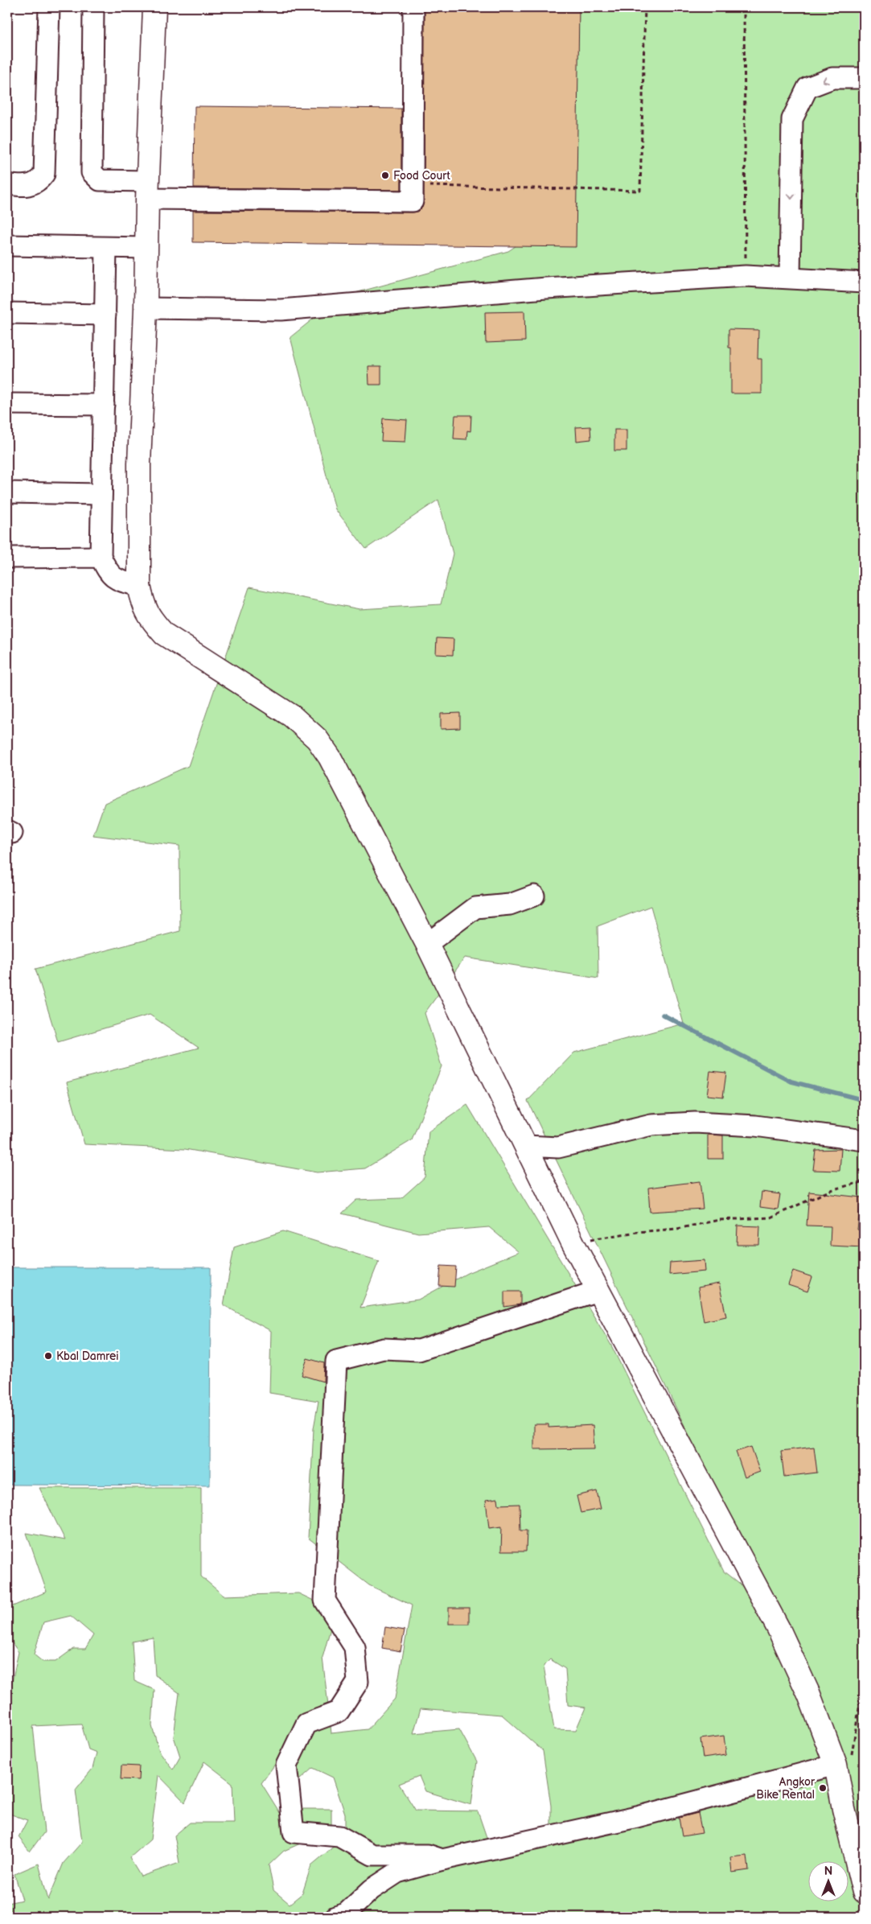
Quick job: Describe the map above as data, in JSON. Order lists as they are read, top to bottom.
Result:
{
  "places": ["Food Court", "Kbal Damrei", "Angkor Bike Rental"],
  "north": "top"
}
